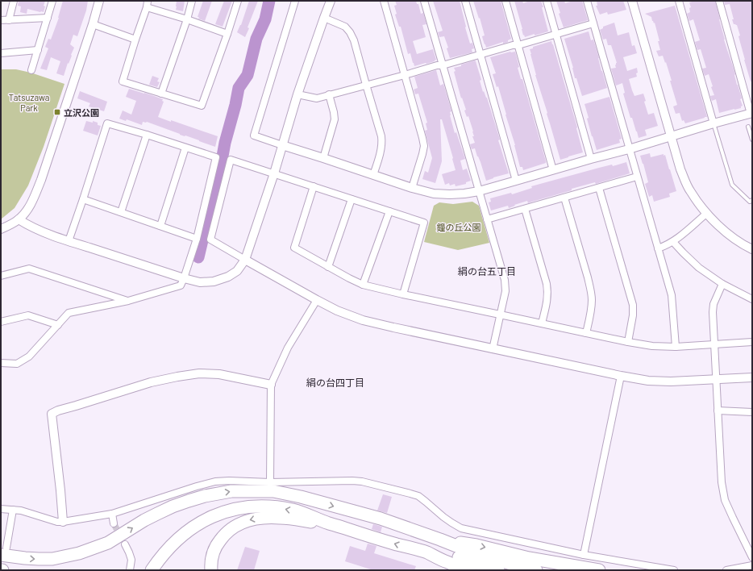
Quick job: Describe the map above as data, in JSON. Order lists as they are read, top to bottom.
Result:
{
  "districts": ["絹の台五丁目", "絹の台四丁目"],
  "parks": ["Tatsuzawa Park", "鐘の丘公園"],
  "places": {
    "transit": ["立沢公園"]
  }
}
